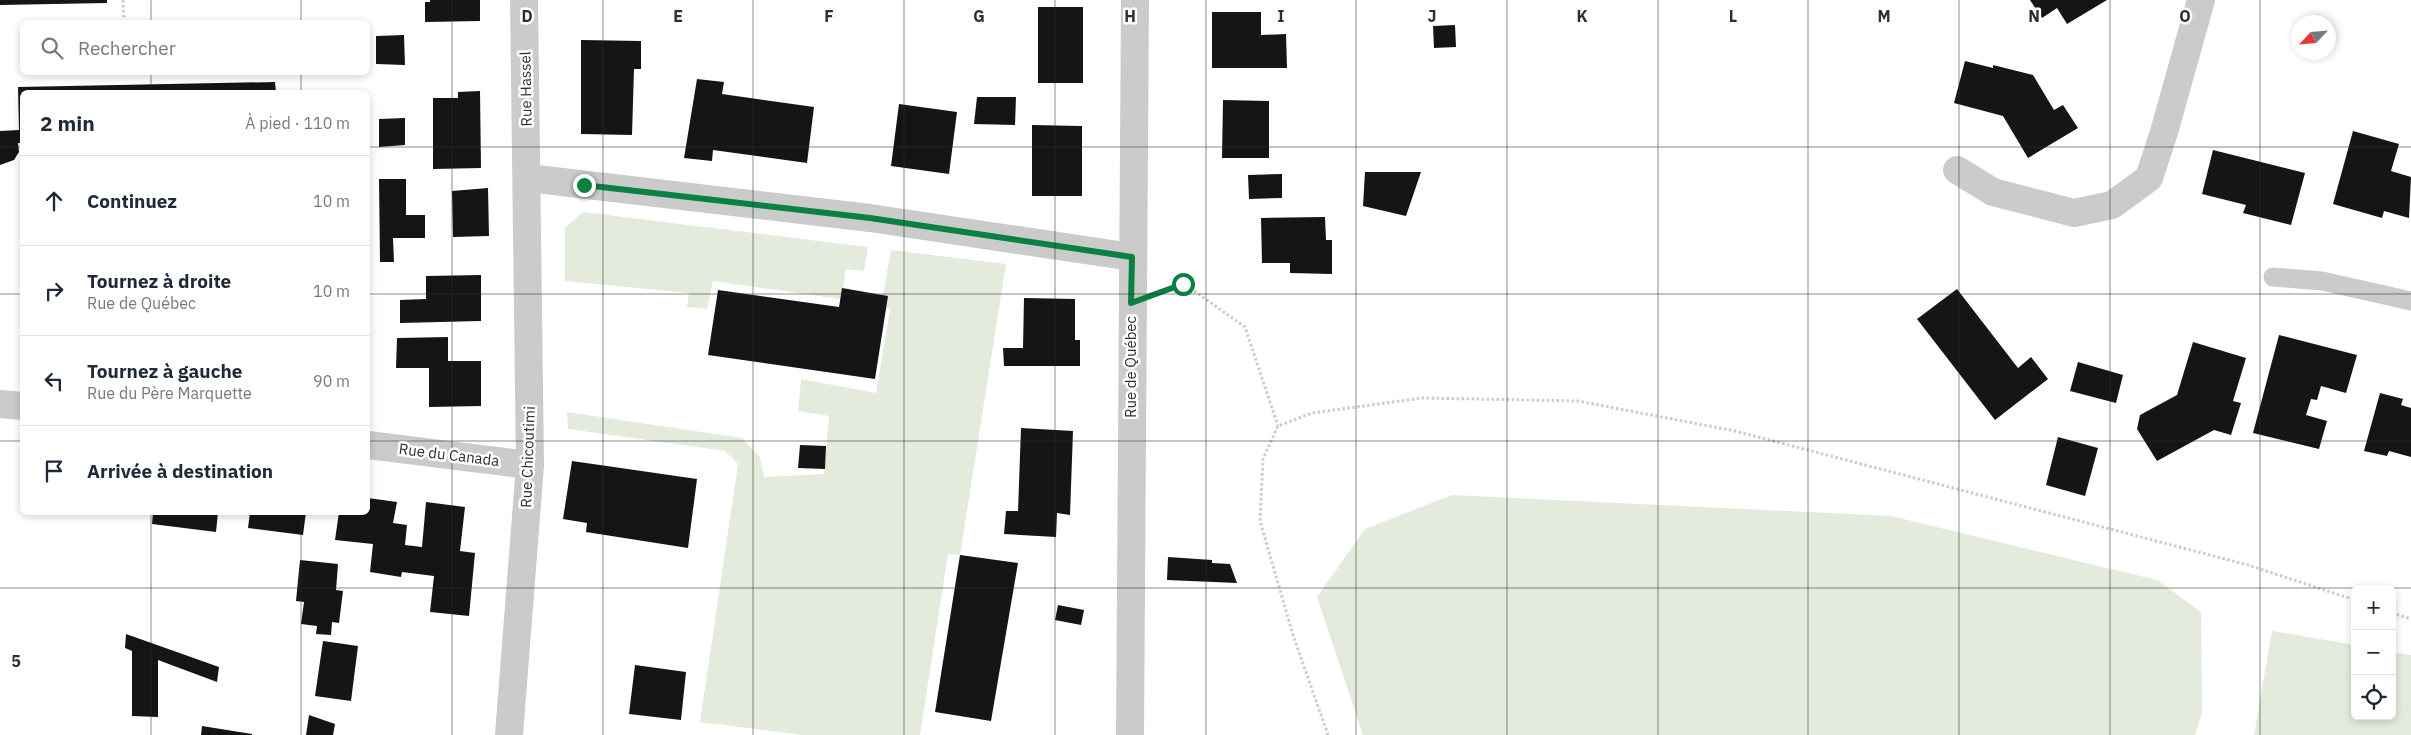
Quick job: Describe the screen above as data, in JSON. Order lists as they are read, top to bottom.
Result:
{
  "streets": {
    "street": [
      "Rue Hassel",
      "Rue de Québec",
      "Rue du Canada",
      "Rue Chicoutimi"
    ]
  },
  "crossings": [
    ["Rue Hassel", "Rue Chicoutimi"],
    ["Rue du Canada", "Rue Chicoutimi"]
  ],
  "north": "bottom left",
  "page": {
    "search": "Rechercher",
    "heading": ["2 min", "À pied · 110 m"],
    "list": [
      ["Continuez", "10 m"],
      ["Tournez à droite", "Rue de Québec", "10 m"],
      ["Tournez à gauche", "Rue du Père Marquette", "90 m"],
      "Arrivée à destination"
    ],
    "map_buttons": ["+", "−"]
  },
  "grid": {
    "columns": [
      "D",
      "E",
      "F",
      "G",
      "H",
      "I",
      "J",
      "K",
      "L",
      "M",
      "N",
      "O"
    ],
    "rows": ["5"]
  }
}
